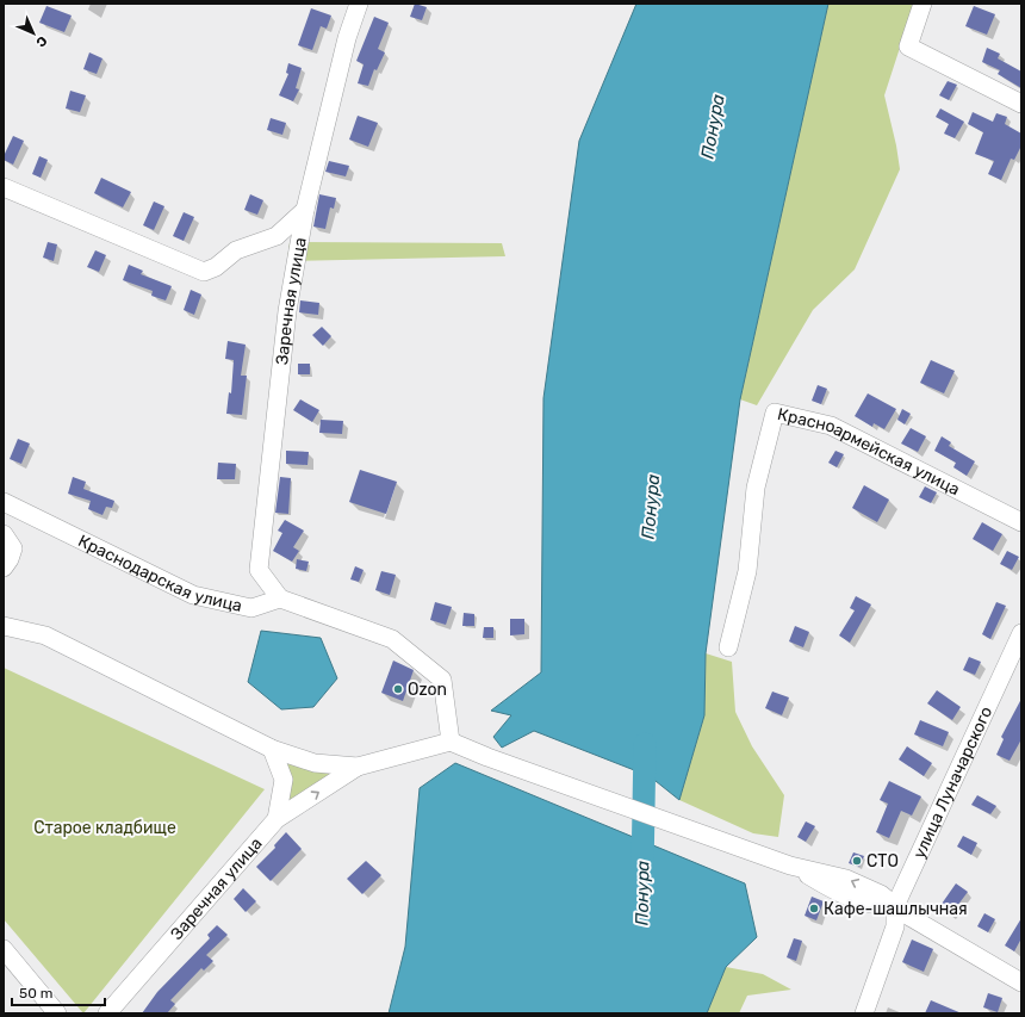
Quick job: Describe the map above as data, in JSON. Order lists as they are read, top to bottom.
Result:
{
  "streets": {
    "street": [
      "Заречная улица",
      "Красноармейская улица",
      "Краснодарская улица",
      "улица Луначарского"
    ]
  },
  "crossings": [
    ["Заречная улица", "Краснодарская улица"]
  ],
  "water": ["Понура"],
  "parks": ["Старое кладбище"],
  "places": ["Ozon", "СТО", "Кафе-шашлычная"],
  "scale_bar": "50 m",
  "north": "bottom right"
}
